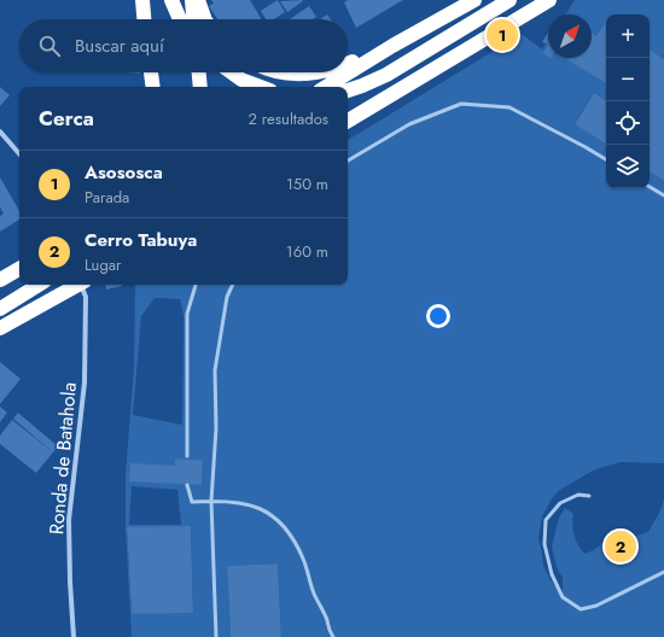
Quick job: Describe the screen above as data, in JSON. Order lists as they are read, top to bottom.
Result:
{
  "streets": {
    "street": ["Ronda de Batahola"]
  },
  "north": "top right",
  "page": {
    "map_buttons": ["+", "−"],
    "pins": ["1", "2"],
    "search": "Buscar aquí",
    "heading": ["Cerca", "2 resultados"],
    "list": [
      {
        "mark": "1",
        "name": "Asososca",
        "note": "Parada",
        "value": "150 m"
      },
      {
        "mark": "2",
        "name": "Cerro Tabuya",
        "note": "Lugar",
        "value": "160 m"
      }
    ]
  }
}
